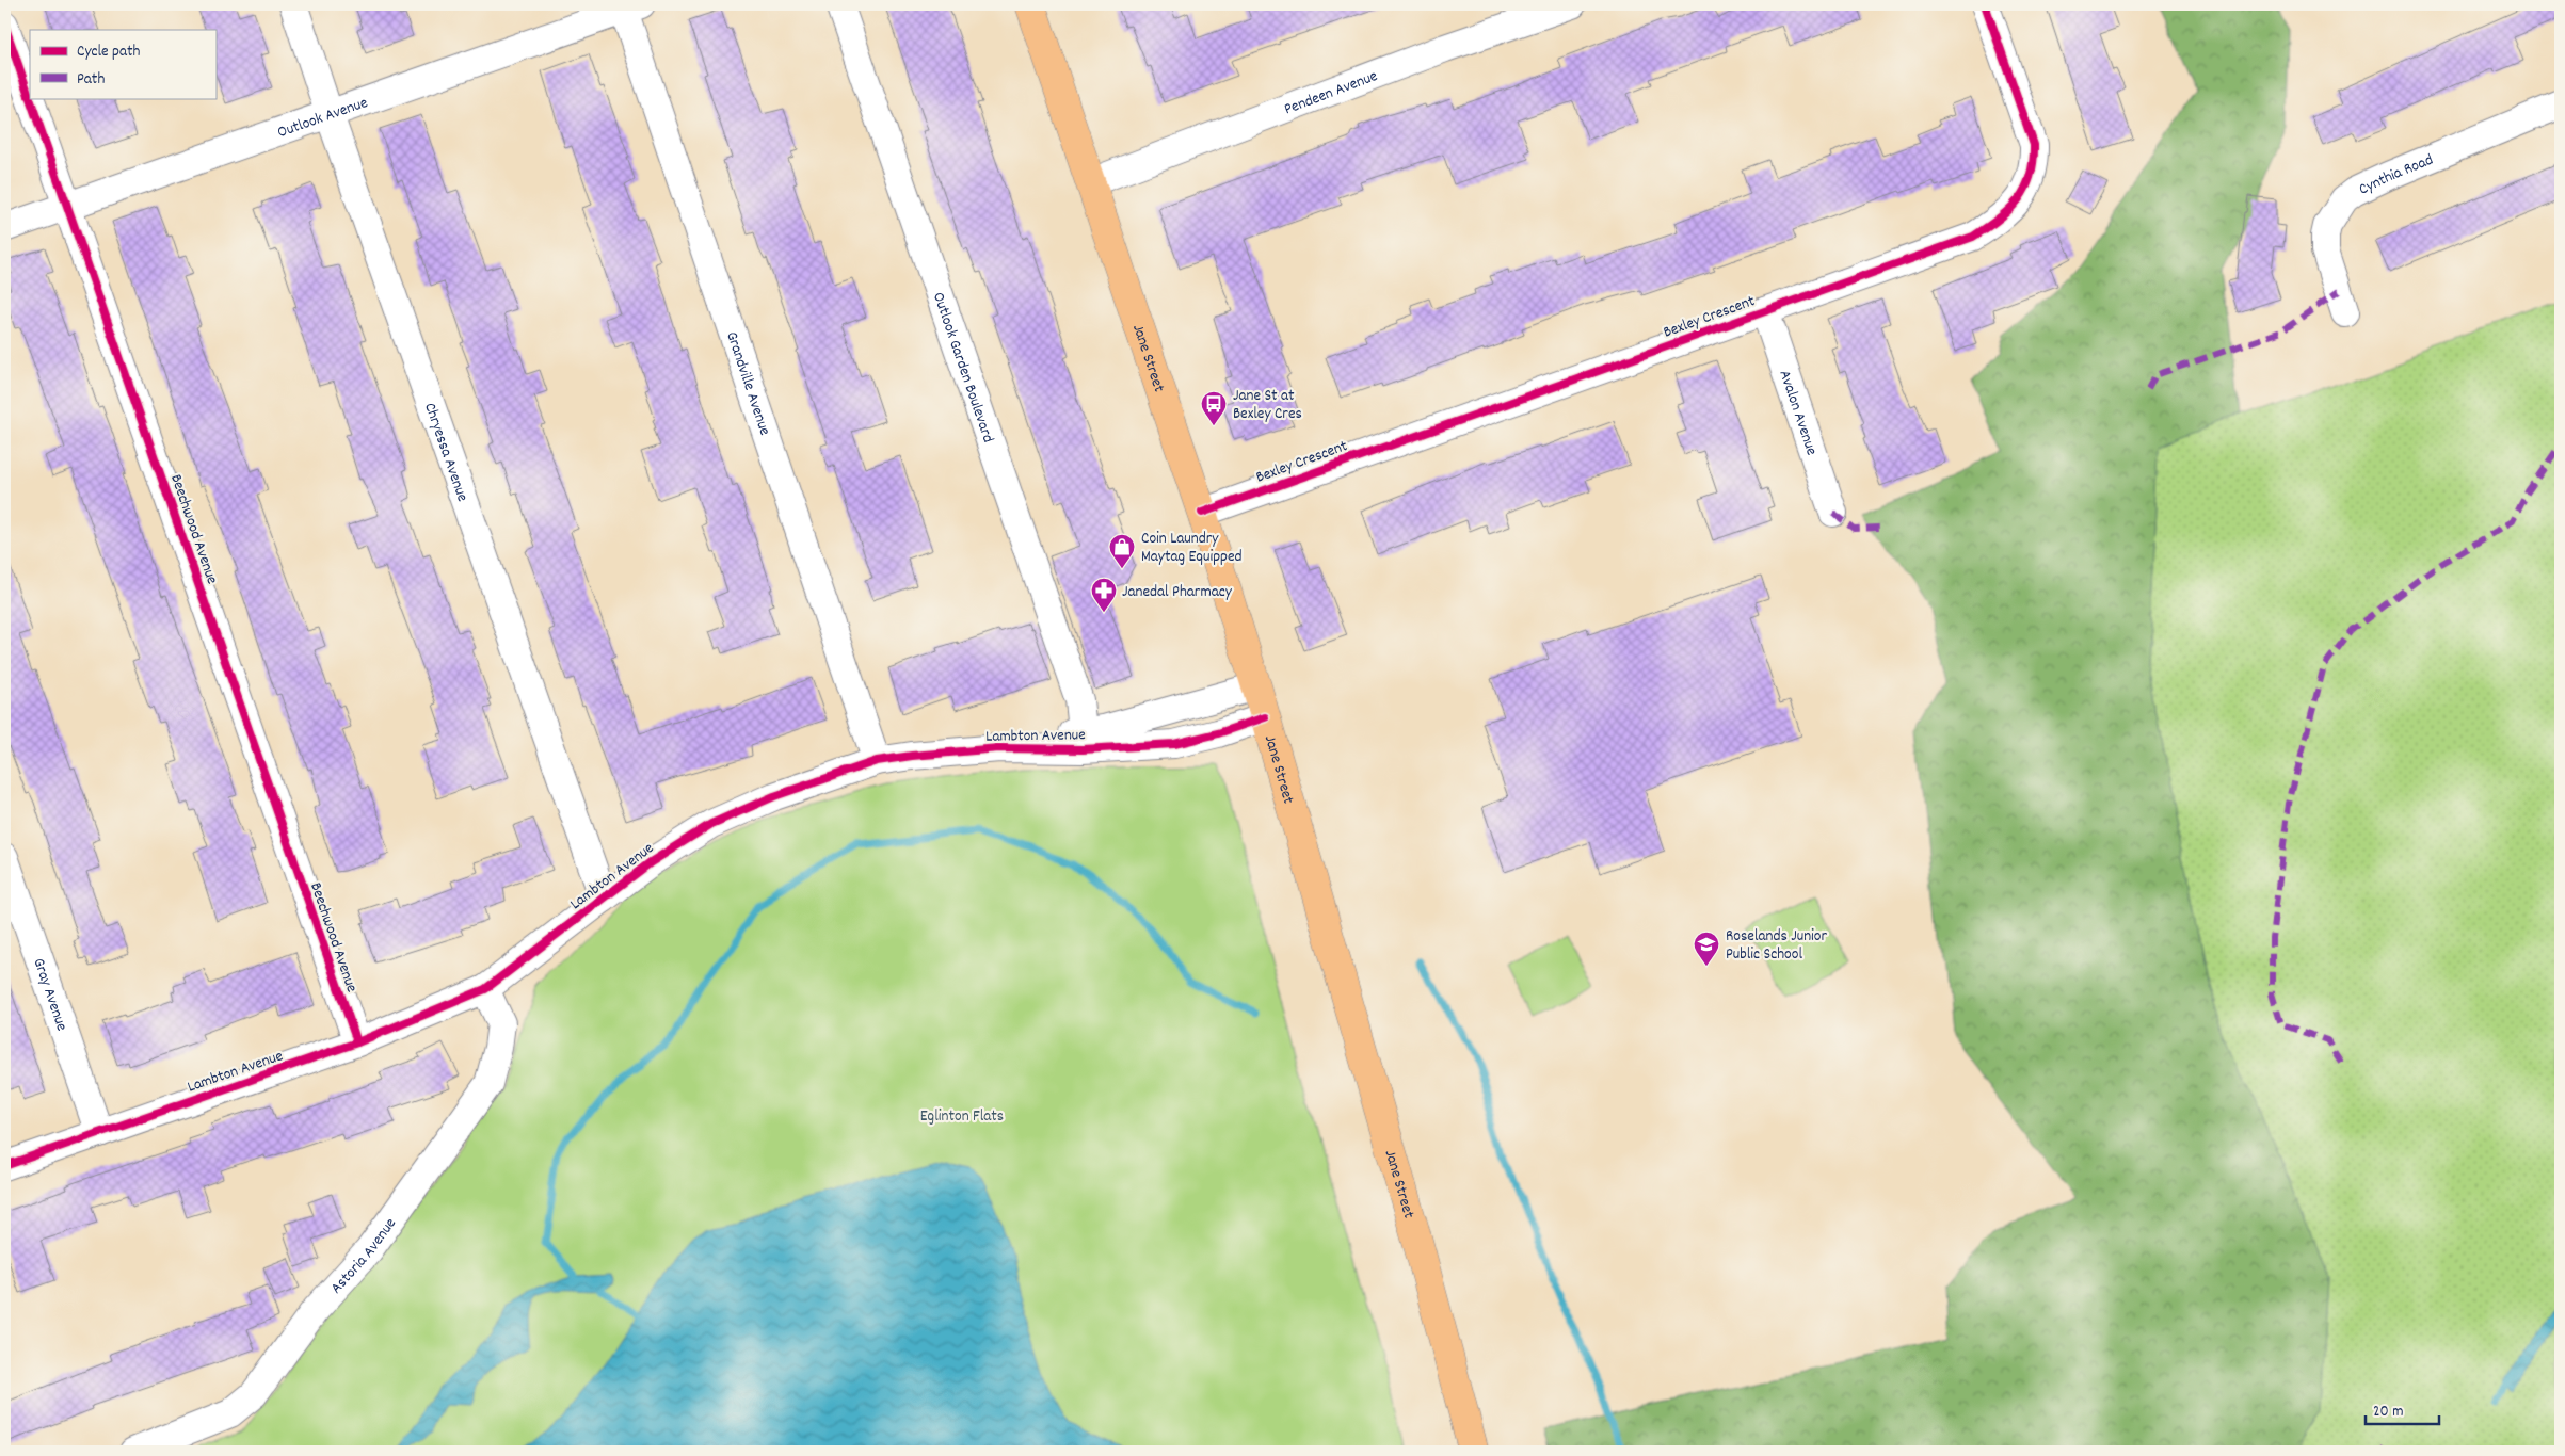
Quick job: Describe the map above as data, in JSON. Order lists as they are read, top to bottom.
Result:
{
  "streets": {
    "main road": ["Jane Street"],
    "street": [
      "Pendeen Avenue",
      "Outlook Avenue",
      "Cynthia Road",
      "Bexley Crescent",
      "Outlook Garden Boulevard",
      "Grandville Avenue",
      "Avalon Avenue",
      "Chryessa Avenue",
      "Beechwood Avenue",
      "Lambton Avenue",
      "Gray Avenue",
      "Astoria Avenue"
    ]
  },
  "crossings": [
    ["Pendeen Avenue", "Jane Street"],
    ["Outlook Avenue", "Grandville Avenue"],
    ["Outlook Avenue", "Chryessa Avenue"],
    ["Outlook Avenue", "Beechwood Avenue"],
    ["Bexley Crescent", "Jane Street"],
    ["Bexley Crescent", "Avalon Avenue"],
    ["Jane Street", "Lambton Avenue"],
    ["Outlook Garden Boulevard", "Lambton Avenue"],
    ["Grandville Avenue", "Lambton Avenue"],
    ["Chryessa Avenue", "Lambton Avenue"],
    ["Beechwood Avenue", "Lambton Avenue"],
    ["Lambton Avenue", "Gray Avenue"],
    ["Lambton Avenue", "Astoria Avenue"]
  ],
  "parks": ["Eglinton Flats"],
  "places": {
    "bus stop": ["Jane St at Bexley Cres"],
    "shop": ["Coin Laundry Maytag Equipped"],
    "pharmacy": ["Janedal Pharmacy"],
    "school or university": ["Roselands Junior Public School"]
  },
  "legend": ["Cycle path", "Path"],
  "scale_bar": "20 m"
}
